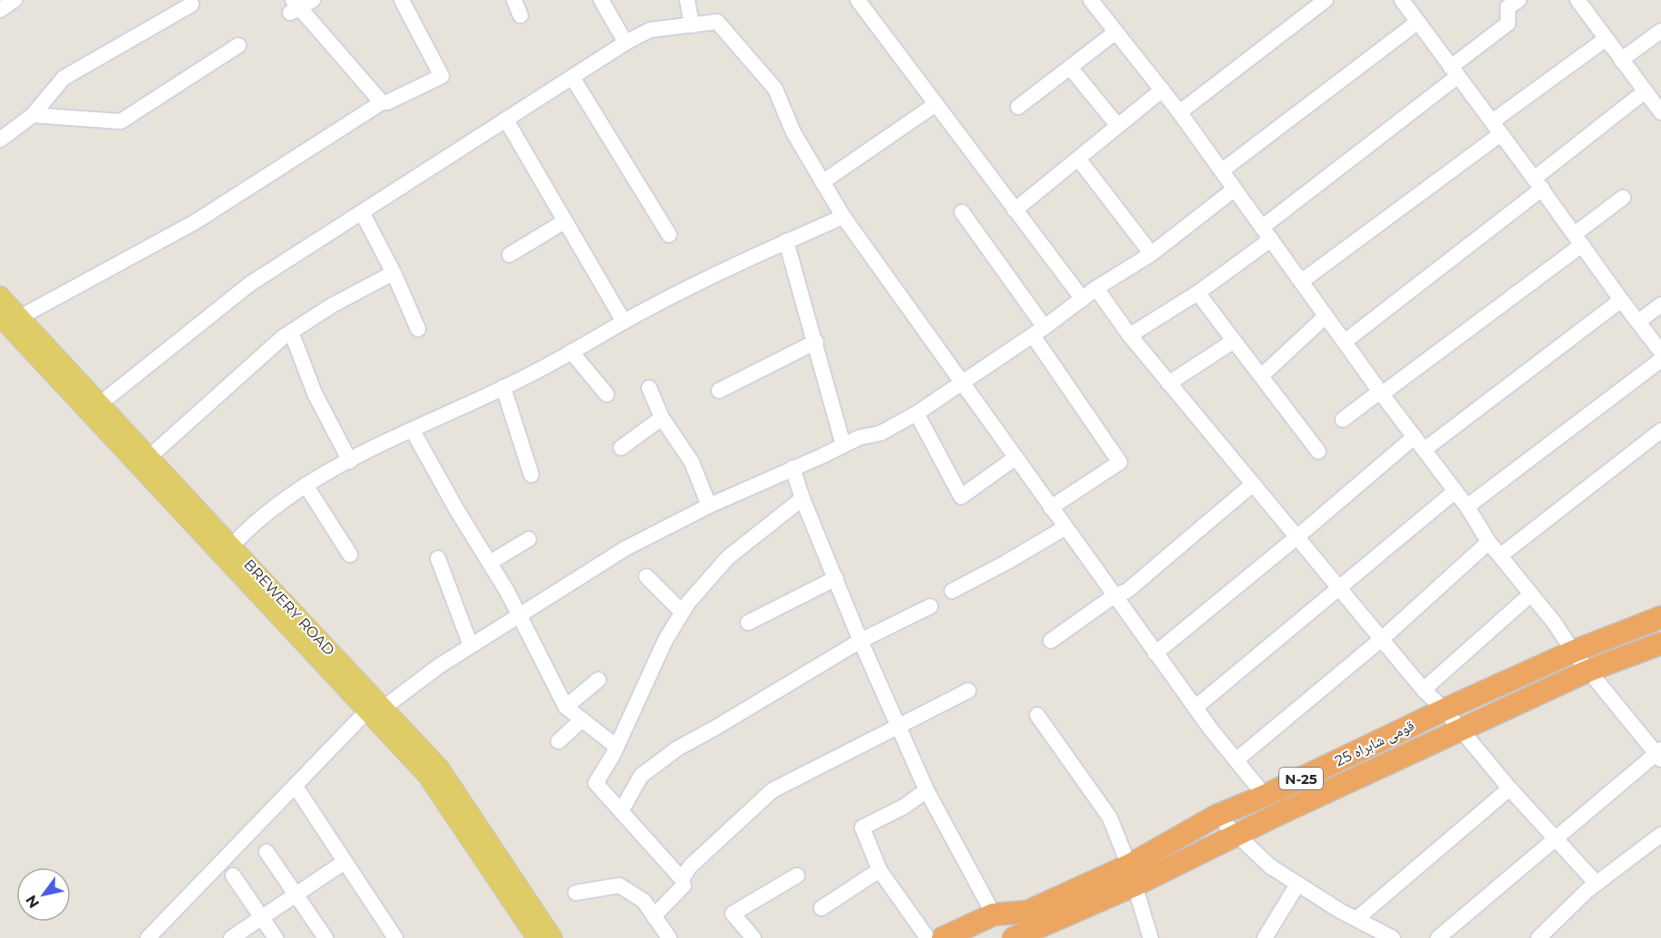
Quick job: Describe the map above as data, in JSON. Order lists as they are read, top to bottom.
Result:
{
  "streets": {
    "highway": ["قومی شاہراہ 25", "N-25"],
    "main road": ["BREWERY ROAD"]
  },
  "north": "bottom left"
}
